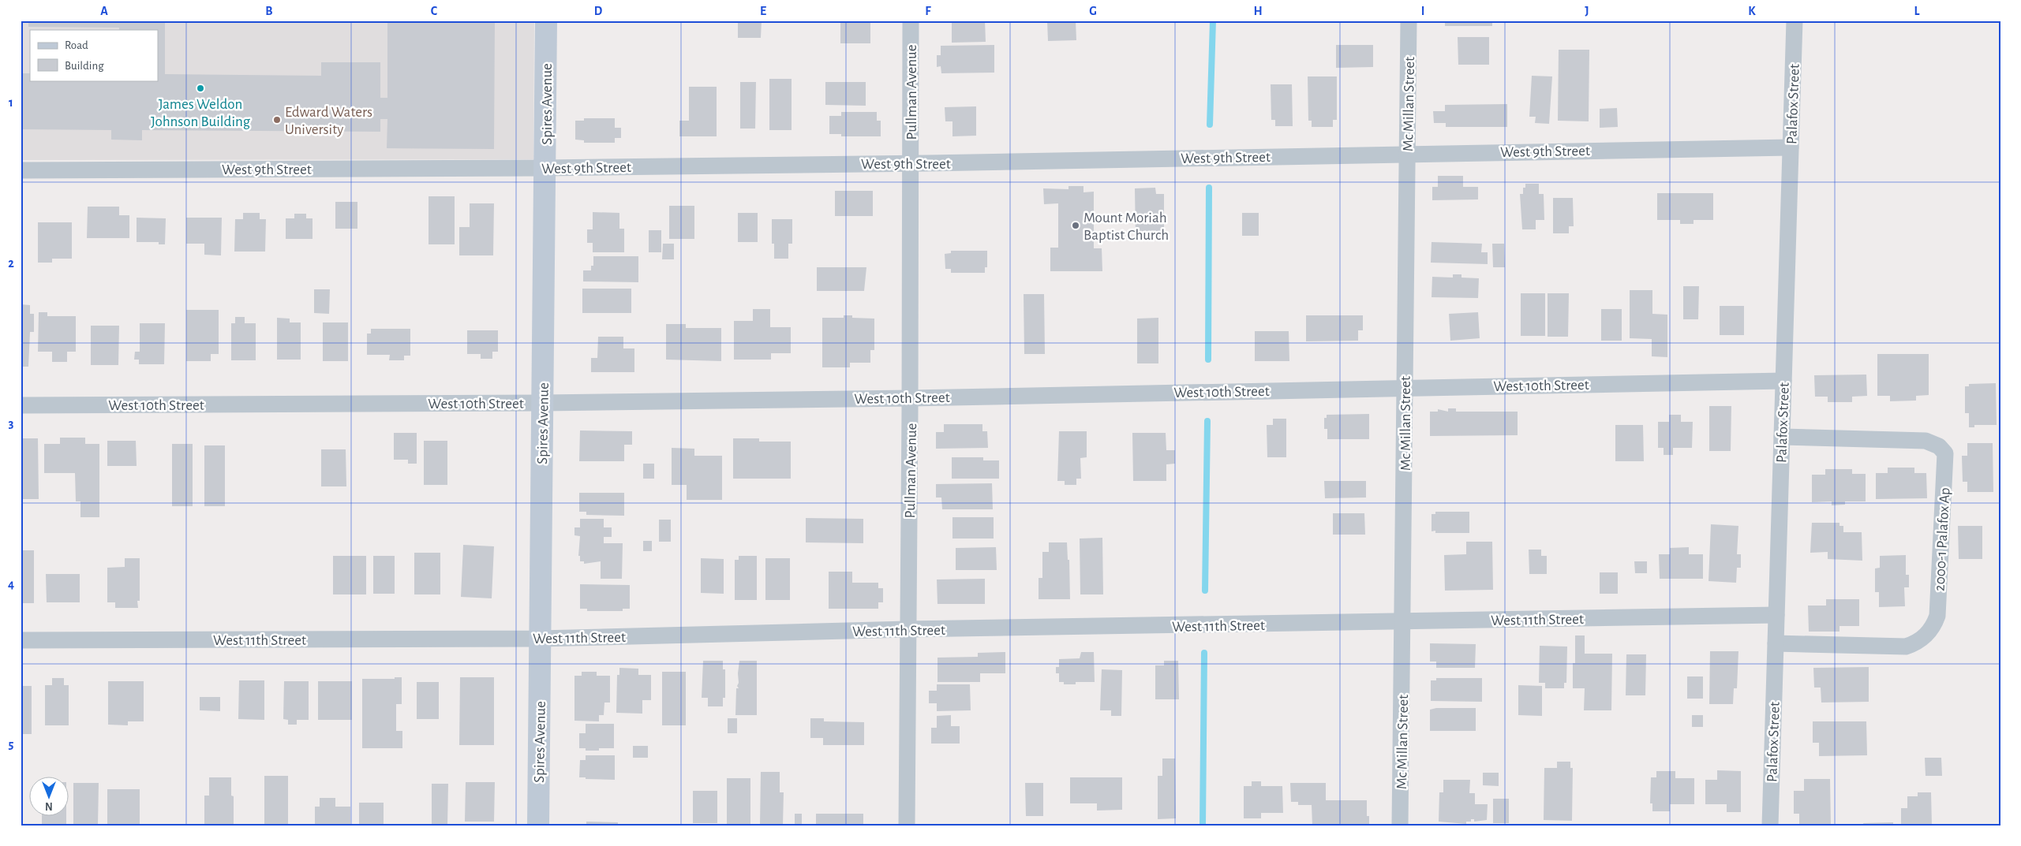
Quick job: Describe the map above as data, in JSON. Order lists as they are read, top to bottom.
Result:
{
  "streets": {
    "main road": ["Spires Avenue"],
    "street": [
      "Pullman Avenue",
      "Mc Millan Street",
      "Palafox Street",
      "West 9th Street",
      "West 10th Street",
      "2000-1 Palafox Ap",
      "West 11th Street"
    ]
  },
  "crossings": [
    ["Pullman Avenue", "West 9th Street"],
    ["Pullman Avenue", "West 10th Street"],
    ["Pullman Avenue", "West 11th Street"],
    ["Spires Avenue", "West 9th Street"],
    ["Spires Avenue", "West 10th Street"],
    ["Spires Avenue", "West 11th Street"],
    ["Mc Millan Street", "West 9th Street"],
    ["Mc Millan Street", "West 10th Street"],
    ["Mc Millan Street", "West 11th Street"],
    ["Palafox Street", "West 9th Street"],
    ["Palafox Street", "West 10th Street"],
    ["Palafox Street", "2000-1 Palafox Ap"],
    ["Palafox Street", "West 11th Street"]
  ],
  "places": ["James Weldon Johnson Building", "Edward Waters University", "Mount Moriah Baptist Church"],
  "legend": ["Road", "Building"],
  "north": "bottom",
  "grid": {
    "columns": [
      "A",
      "B",
      "C",
      "D",
      "E",
      "F",
      "G",
      "H",
      "I",
      "J",
      "K",
      "L"
    ],
    "rows": [
      "1",
      "2",
      "3",
      "4",
      "5"
    ]
  }
}
